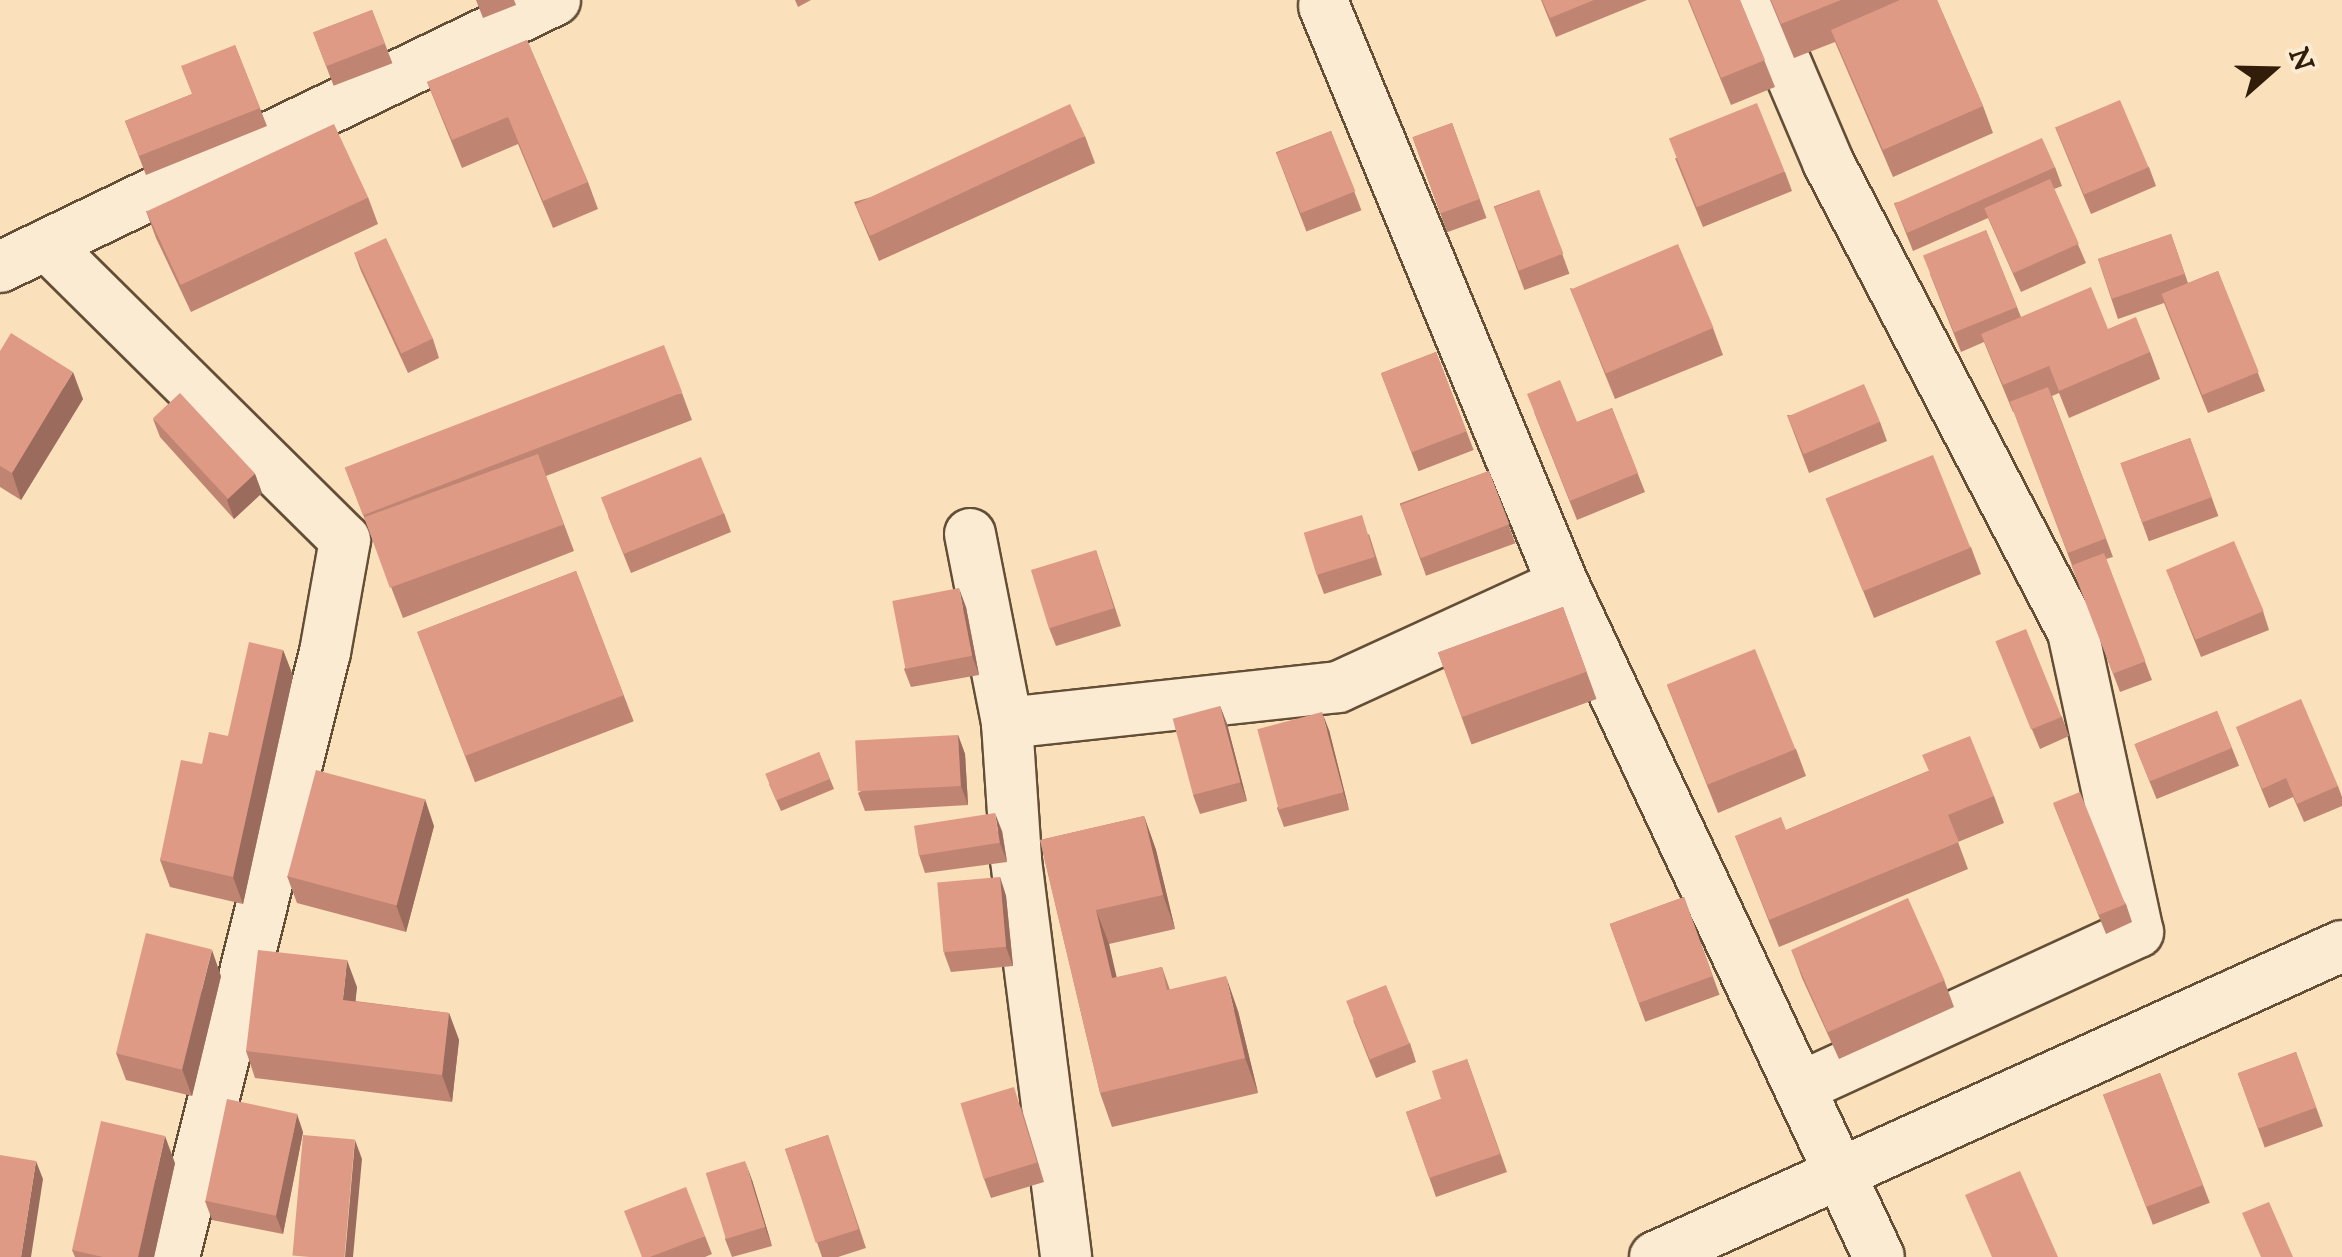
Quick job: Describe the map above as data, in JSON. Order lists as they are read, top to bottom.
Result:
{
  "north": "right"
}
